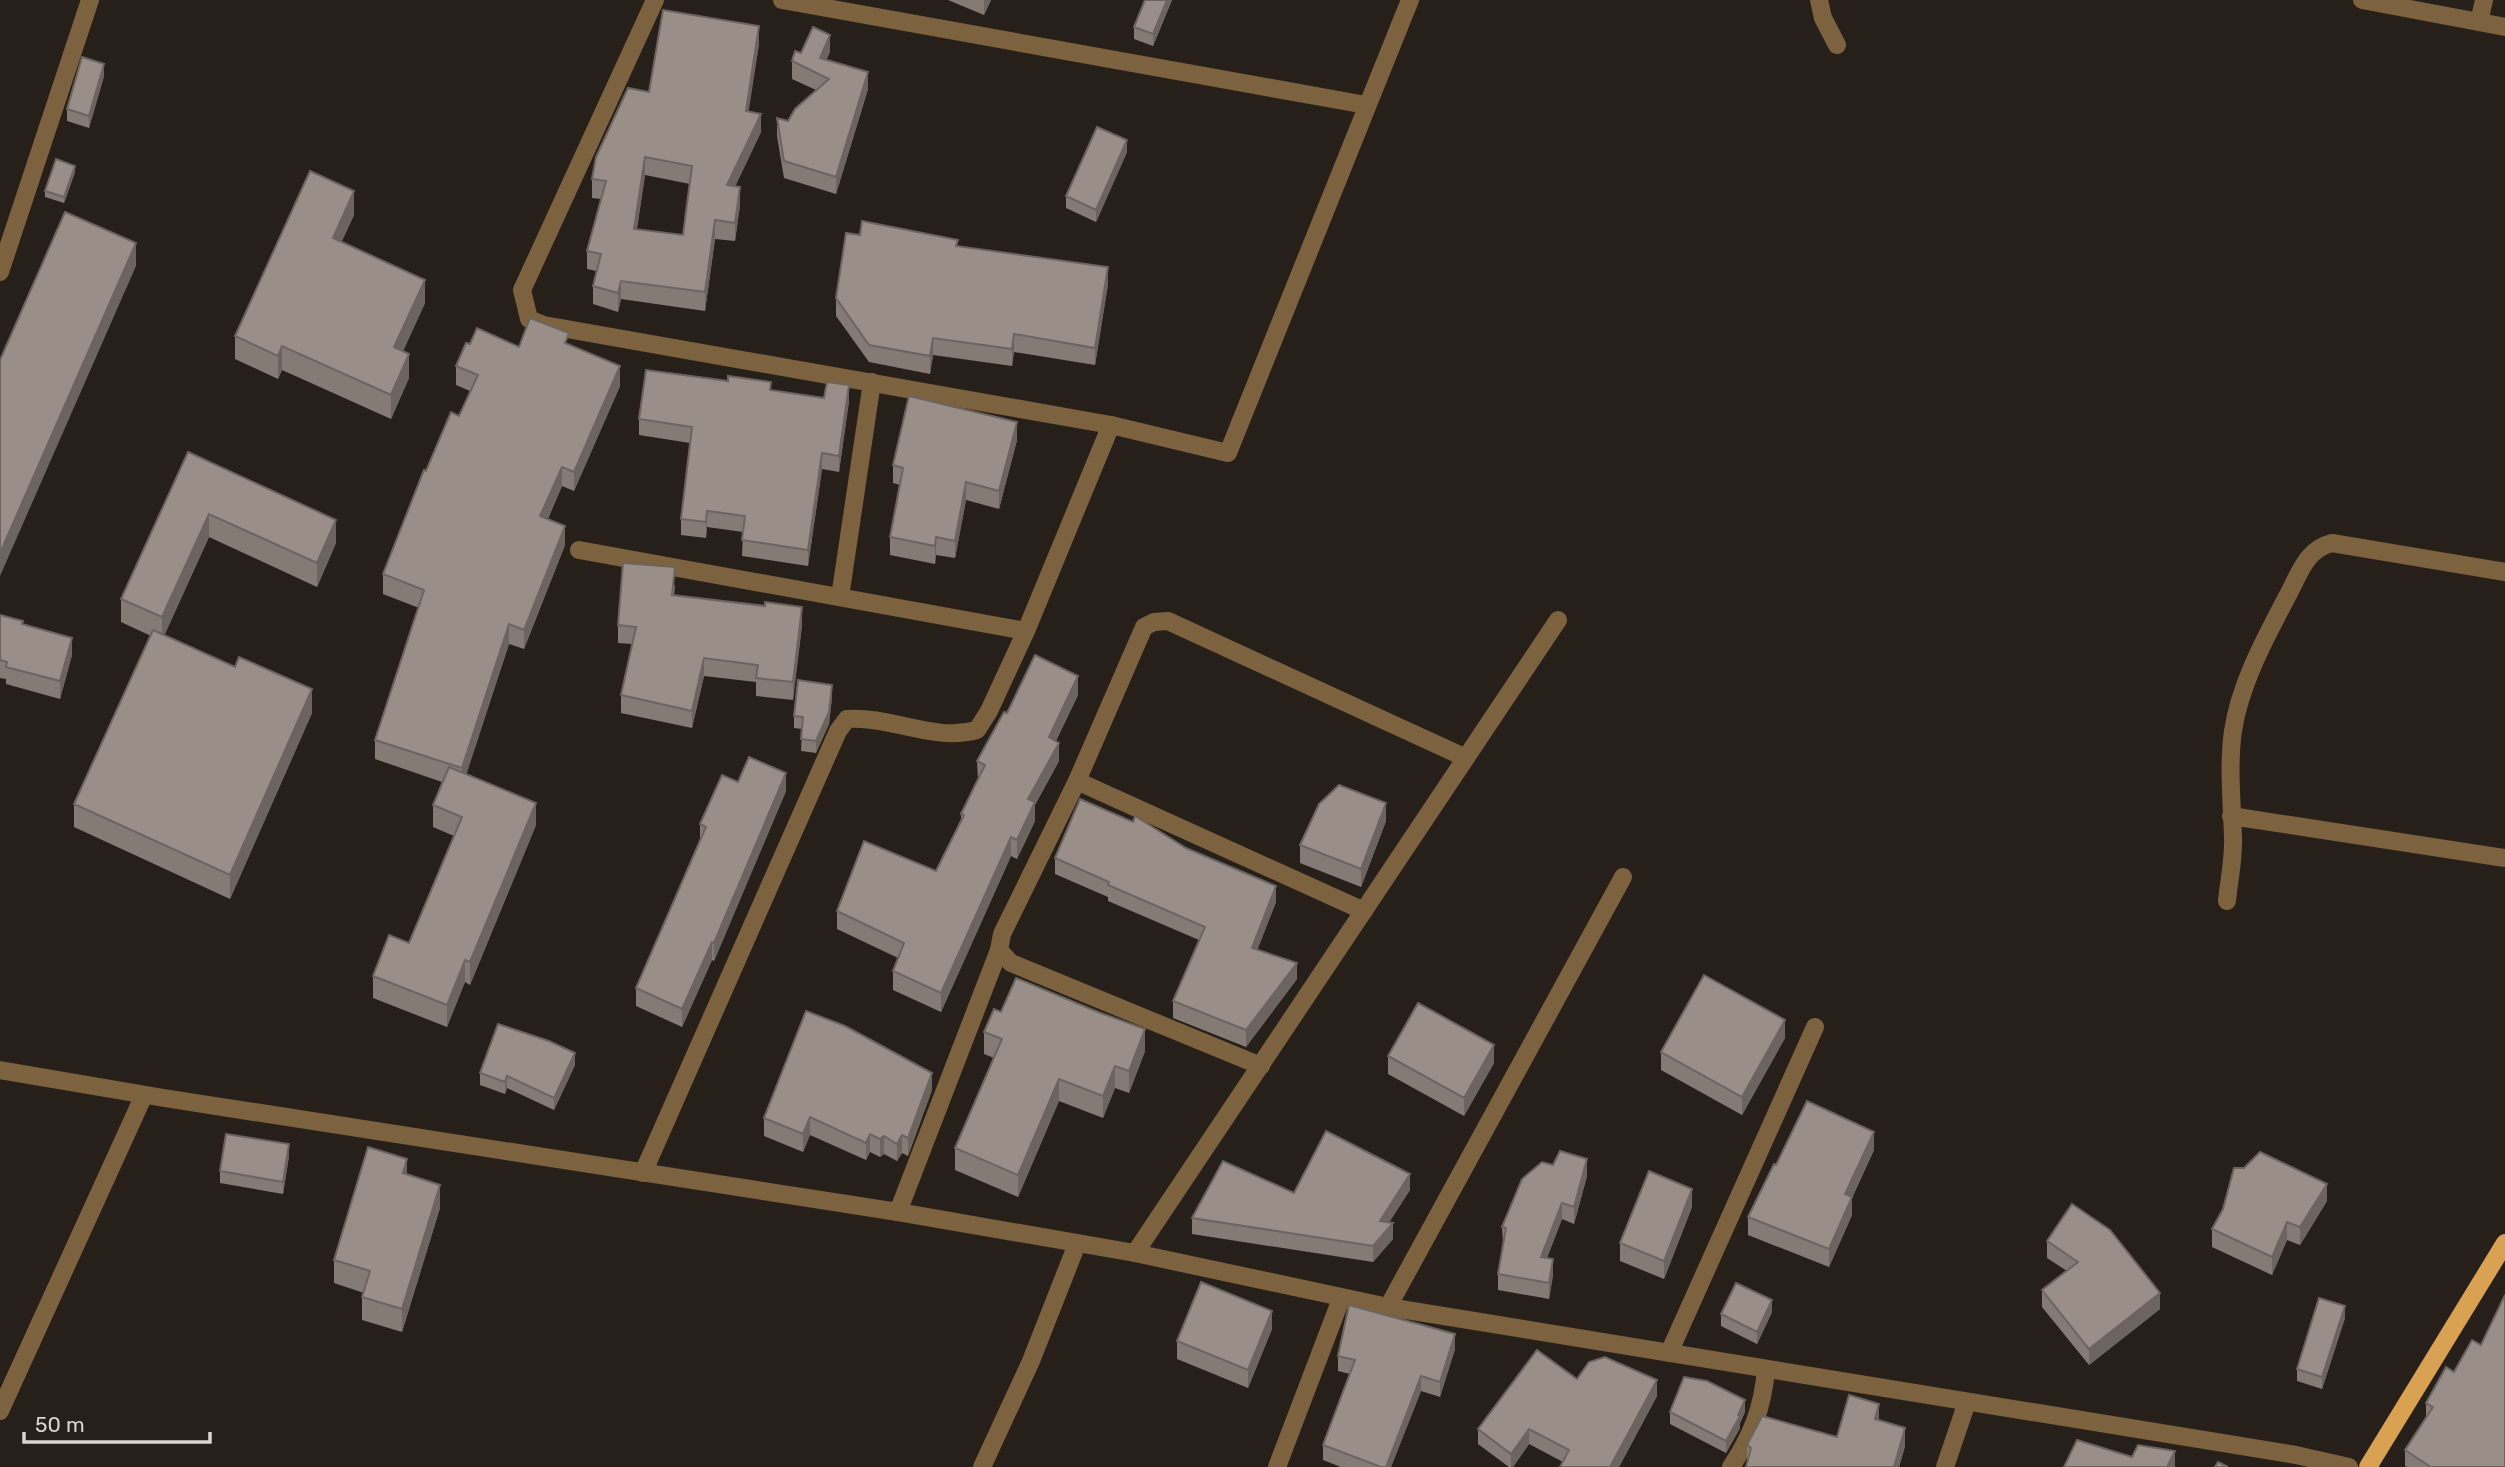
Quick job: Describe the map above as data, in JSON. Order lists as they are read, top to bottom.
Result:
{
  "scale_bar": "50 m"
}
